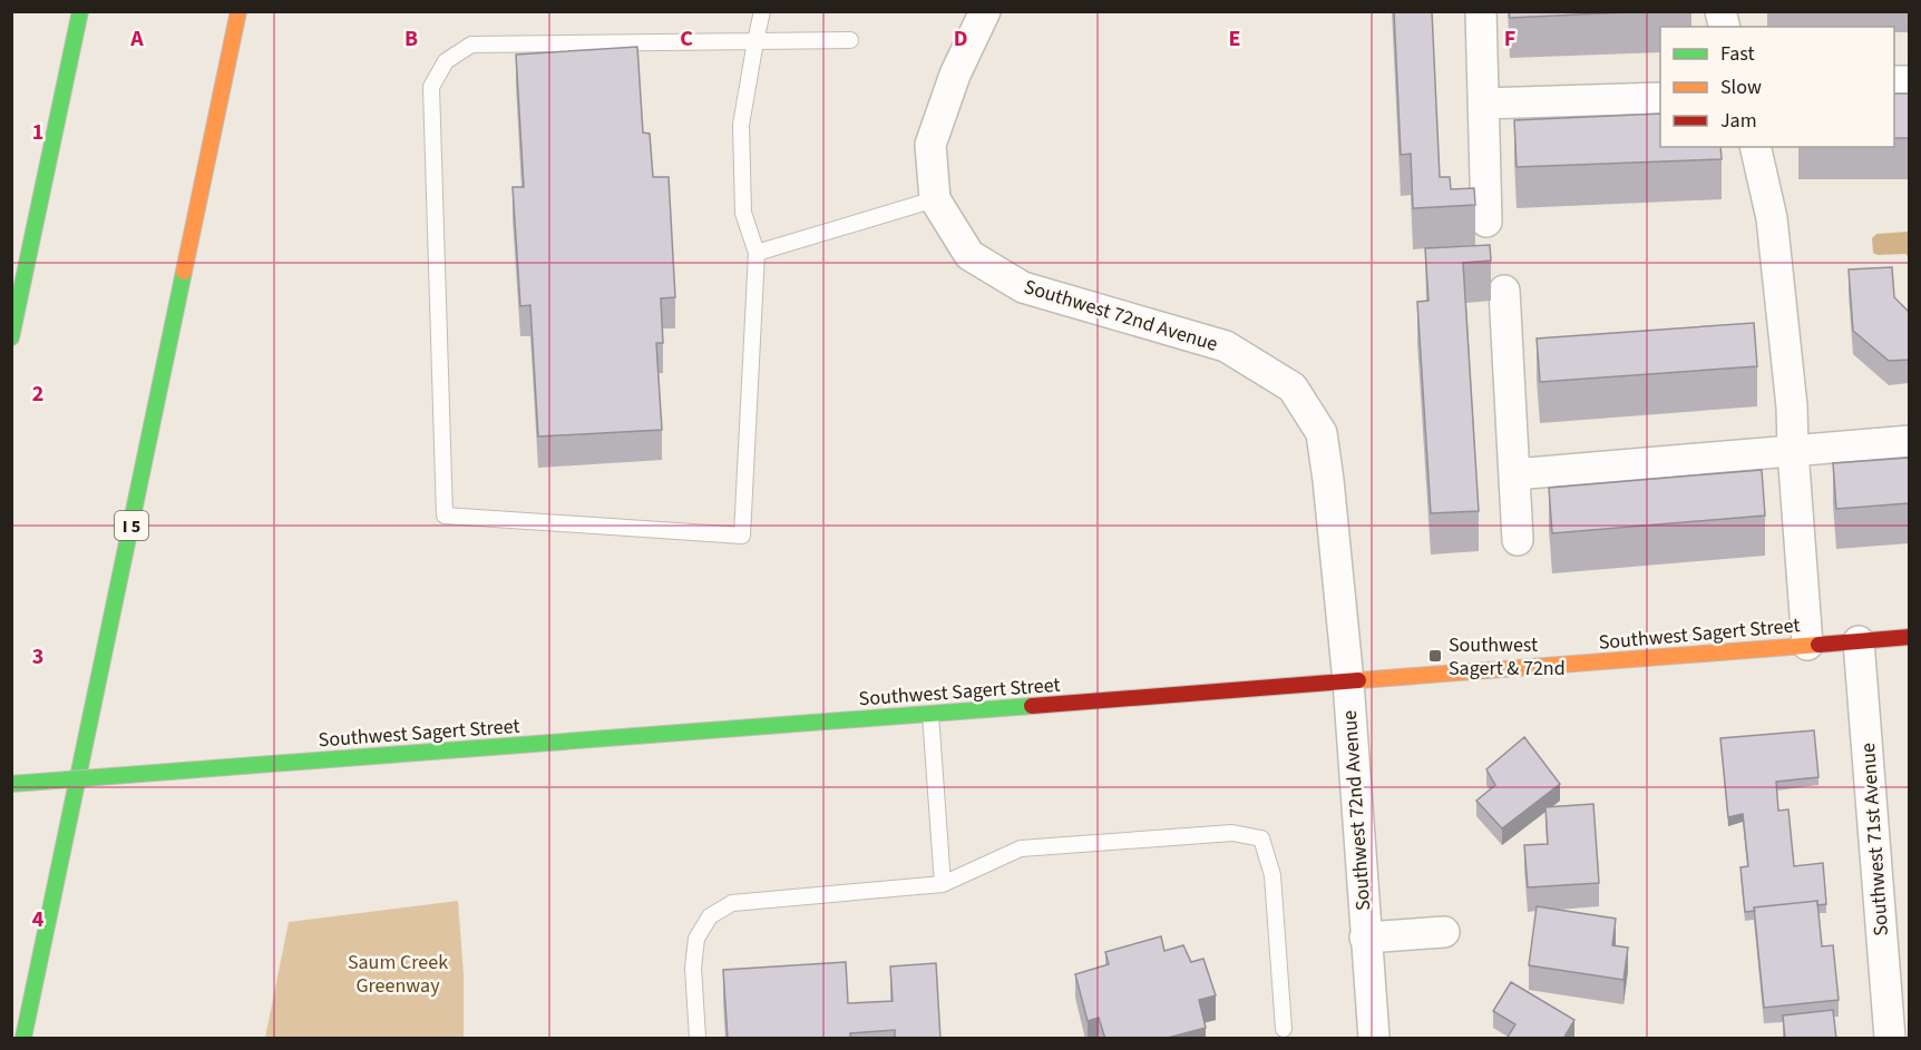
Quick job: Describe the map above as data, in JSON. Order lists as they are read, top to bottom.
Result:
{
  "streets": {
    "main road": ["I 5", "Southwest Sagert Street"],
    "street": ["Southwest 72nd Avenue", "Southwest 71st Avenue"]
  },
  "crossings": [
    ["Southwest 72nd Avenue", "Southwest Sagert Street"],
    ["Southwest Sagert Street", "Southwest 71st Avenue"]
  ],
  "parks": ["Saum Creek Greenway"],
  "places": {
    "transit": ["Southwest Sagert & 72nd"]
  },
  "legend": ["Fast", "Slow", "Jam"],
  "grid": {
    "columns": [
      "A",
      "B",
      "C",
      "D",
      "E",
      "F"
    ],
    "rows": [
      "1",
      "2",
      "3",
      "4"
    ]
  }
}
